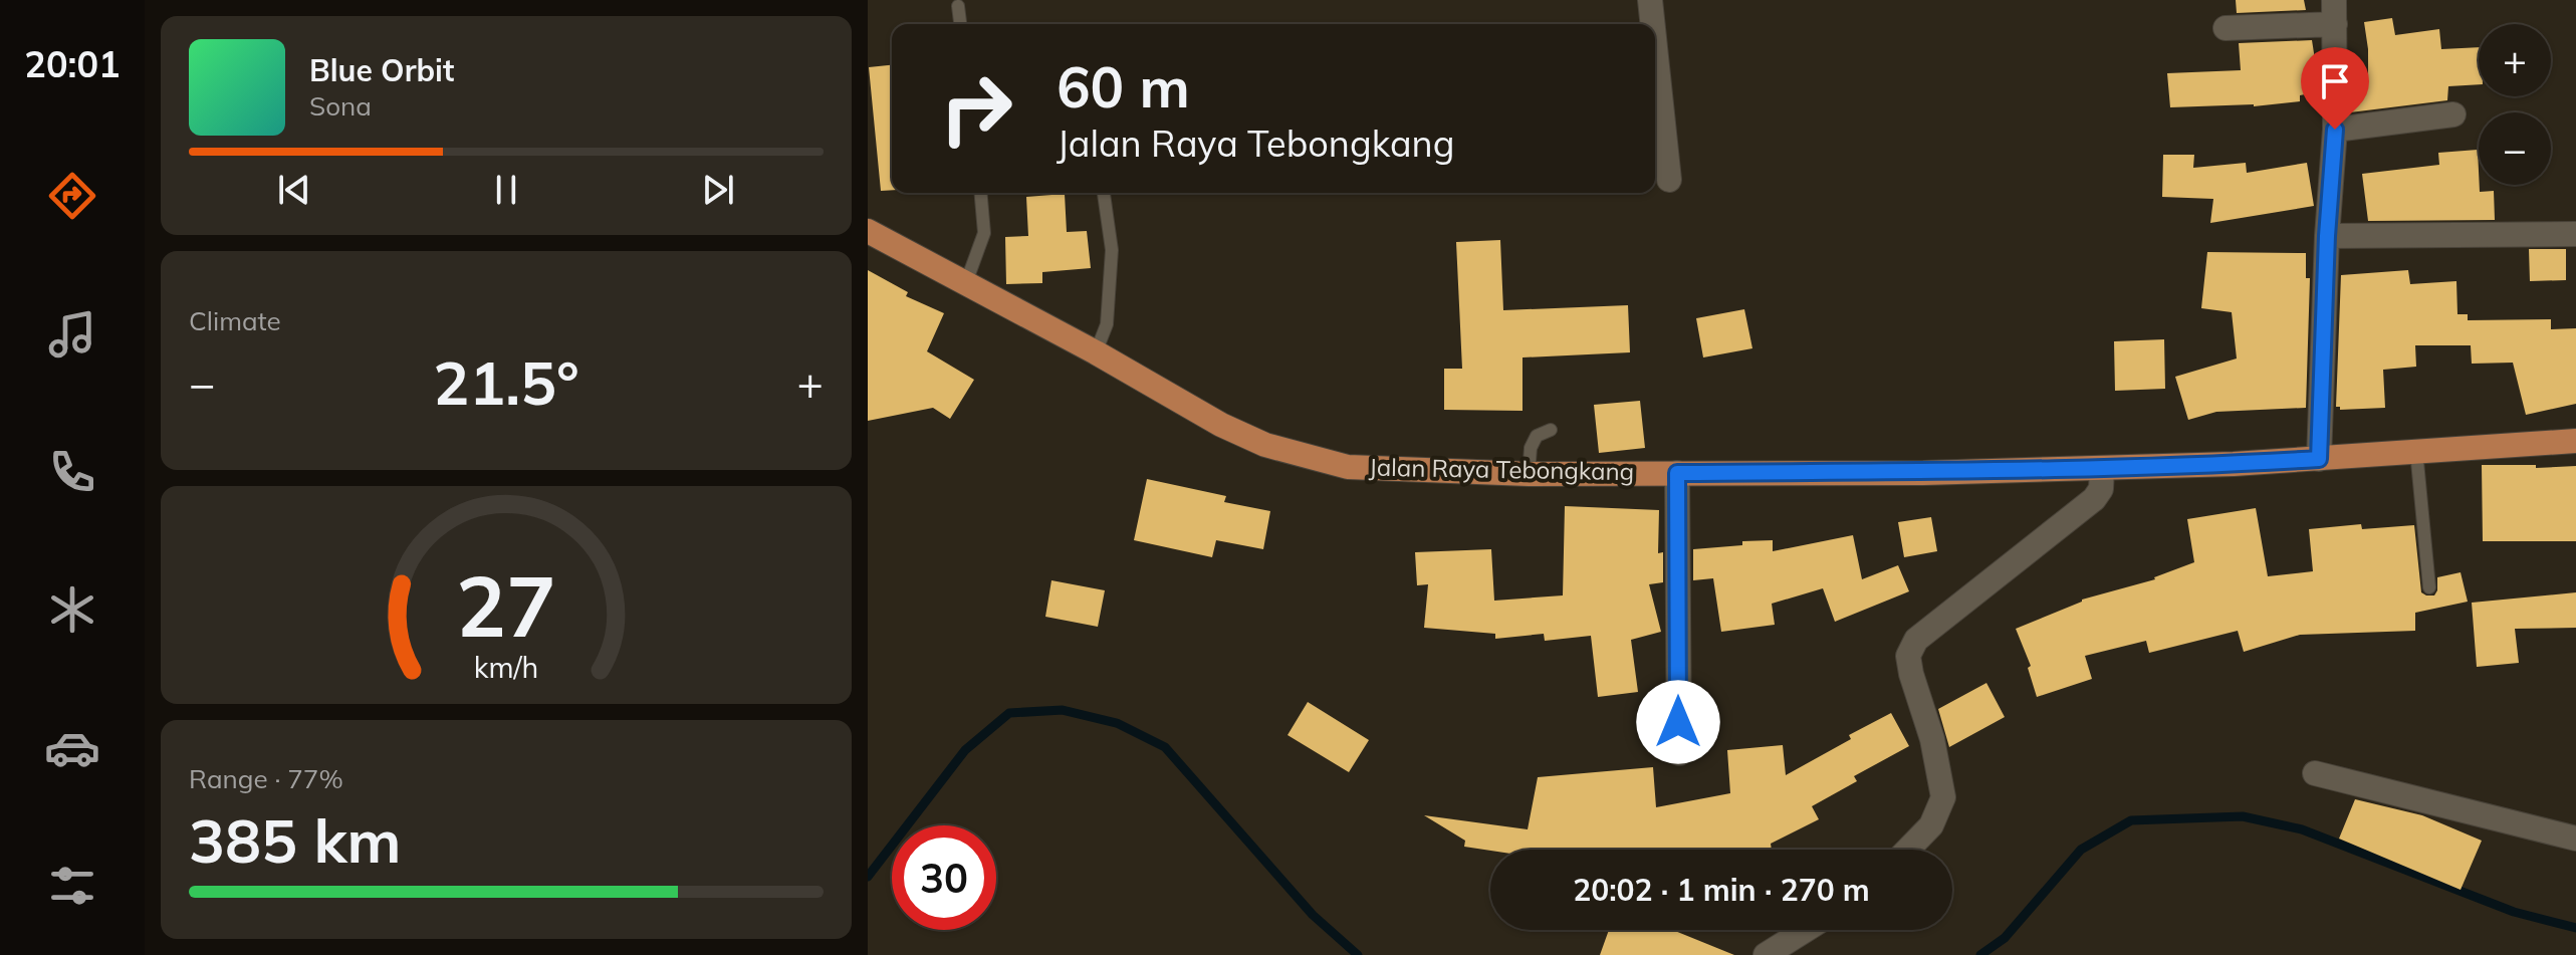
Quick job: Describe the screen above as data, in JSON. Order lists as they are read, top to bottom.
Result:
{
  "streets": {
    "main road": ["Jalan Raya Tebongkang"]
  },
  "page": {
    "tabs": "20:01",
    "map_buttons": ["+", "−"],
    "turn": ["60 m", "Jalan Raya Tebongkang"],
    "song": ["Blue Orbit", "Sona"],
    "tile": [
      "Climate",
      ["Range · 77%", "385 km"]
    ],
    "heat": ["−", "21.5°", "+"],
    "limit": "30",
    "trip": "20:02 · 1 min · 270 m",
    "gauge": ["27", "km/h"]
  }
}
